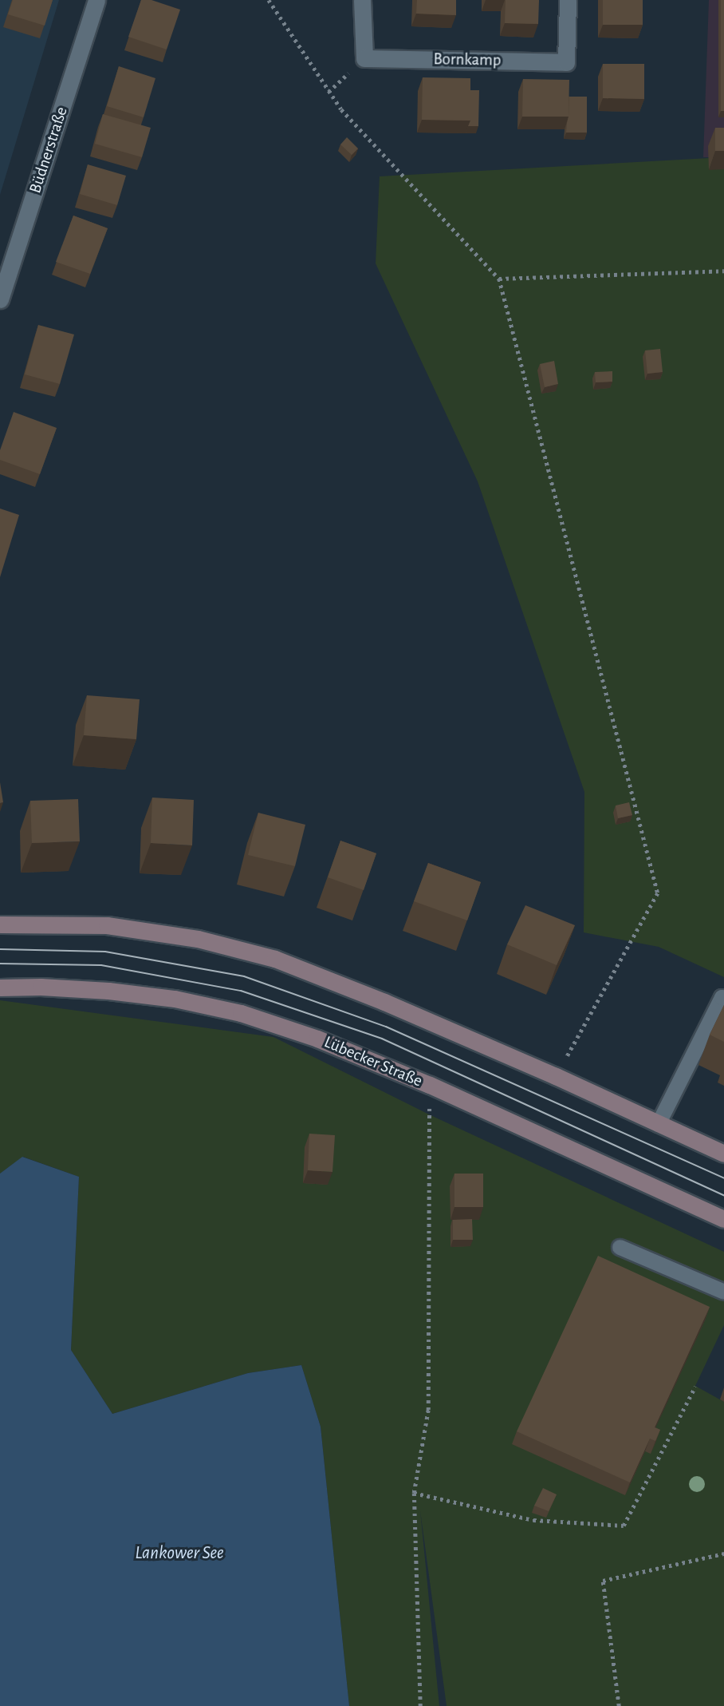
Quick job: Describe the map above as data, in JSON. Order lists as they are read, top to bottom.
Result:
{
  "streets": {
    "street": ["Bornkamp", "Büdnerstraße", "Lübecker Straße"]
  },
  "water": ["Lankower See"]
}
